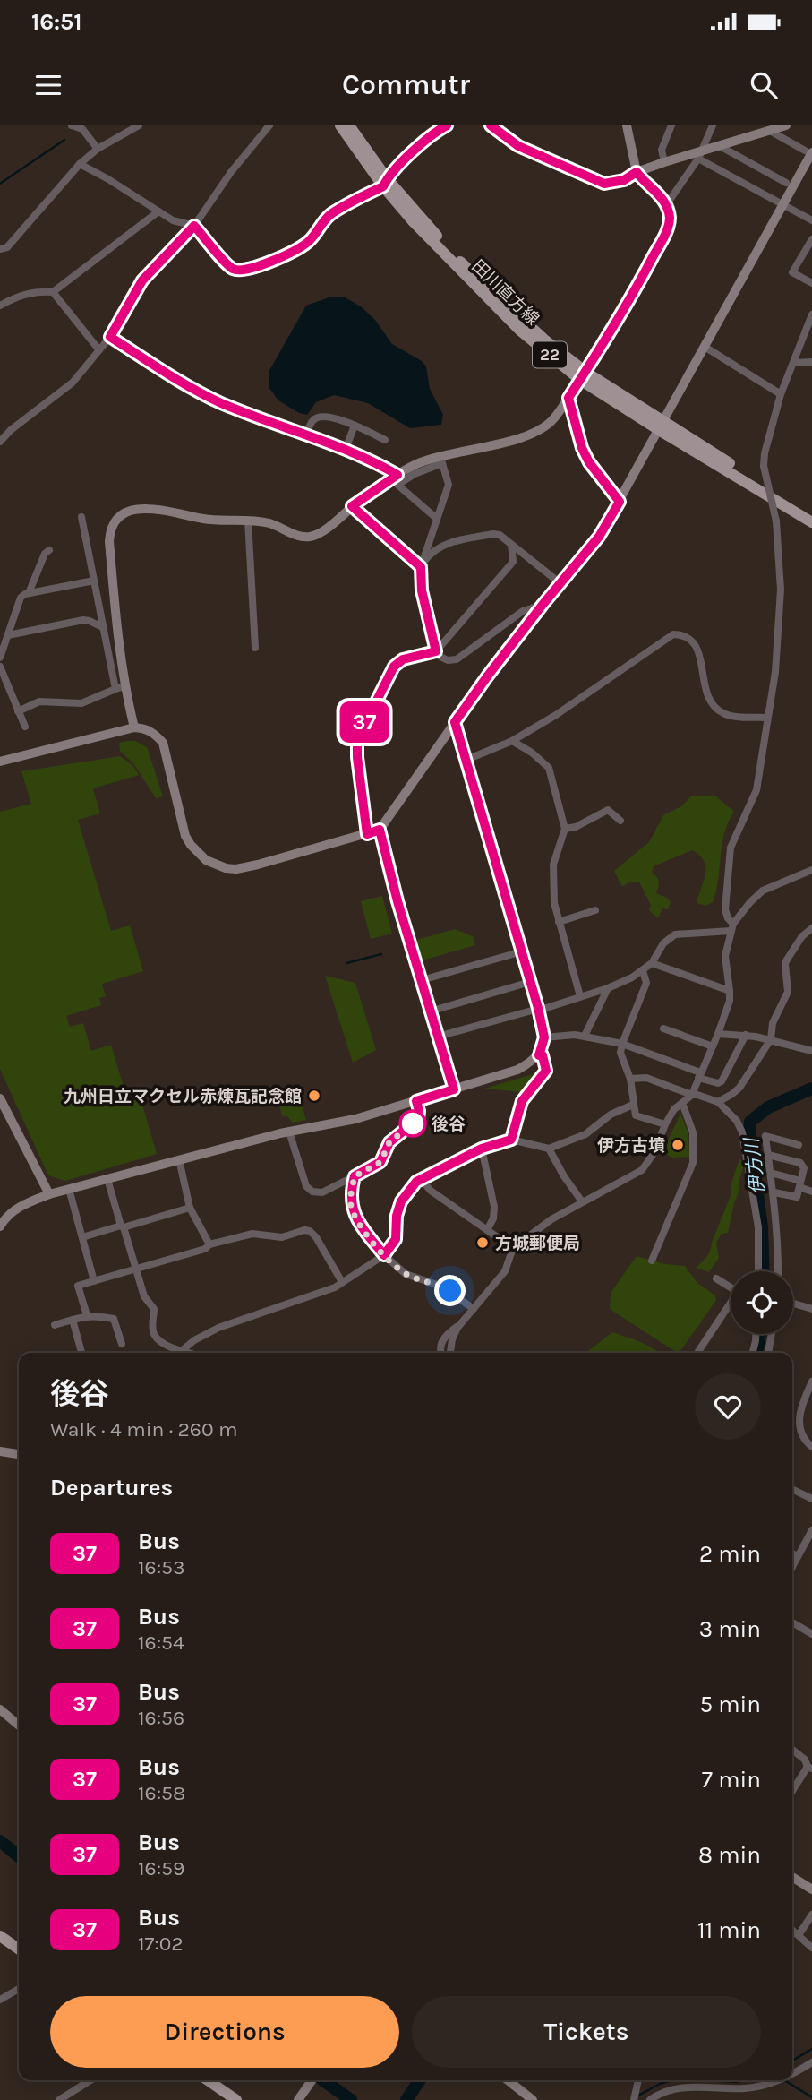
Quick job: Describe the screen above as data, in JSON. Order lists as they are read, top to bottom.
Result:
{
  "streets": {
    "main road": ["田川直方線", "22"]
  },
  "water": ["伊方川"],
  "places": [
    "九州日立マクセル赤煉瓦記念館",
    "後谷",
    "伊方古墳",
    "方城郵便局"
  ],
  "lines": ["bus line 37"],
  "page": {
    "status": "16:51",
    "header": "Commutr",
    "on_map": "37",
    "heading": [
      ["後谷", "Walk · 4 min · 260 m"],
      "Departures"
    ],
    "list": [
      {
        "mark": "37",
        "name": "Bus",
        "note": "16:53",
        "value": "2 min"
      },
      {
        "mark": "37",
        "name": "Bus",
        "note": "16:54",
        "value": "3 min"
      },
      {
        "mark": "37",
        "name": "Bus",
        "note": "16:56",
        "value": "5 min"
      },
      {
        "mark": "37",
        "name": "Bus",
        "note": "16:58",
        "value": "7 min"
      },
      {
        "mark": "37",
        "name": "Bus",
        "note": "16:59",
        "value": "8 min"
      },
      {
        "mark": "37",
        "name": "Bus",
        "note": "17:02",
        "value": "11 min"
      }
    ],
    "buttons": ["Directions", "Tickets"]
  }
}
